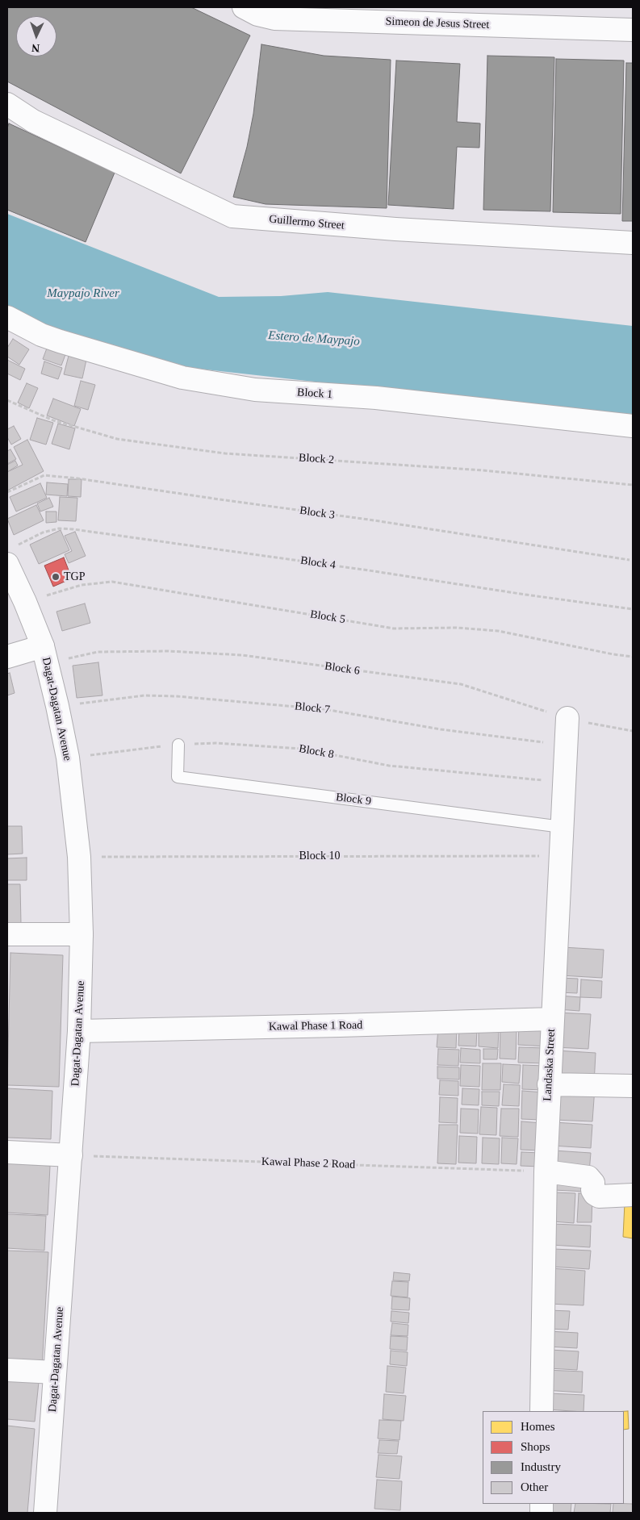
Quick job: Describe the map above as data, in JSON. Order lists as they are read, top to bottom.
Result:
{
  "streets": {
    "street": [
      "Simeon de Jesus Street",
      "Guillermo Street",
      "Block 1",
      "Dagat-Dagatan Avenue",
      "Kawal Phase 1 Road",
      "Landaska Street"
    ],
    "lane": ["Block 9"],
    "path": [
      "Block 2",
      "Block 3",
      "Block 4",
      "Block 5",
      "Block 6",
      "Block 7",
      "Block 8",
      "Block 10",
      "Kawal Phase 2 Road"
    ]
  },
  "crossings": [
    ["Block 4", "Dagat-Dagatan Avenue"],
    ["Block 5", "Dagat-Dagatan Avenue"],
    ["Block 6", "Dagat-Dagatan Avenue"],
    ["Block 6", "Landaska Street"],
    ["Block 7", "Dagat-Dagatan Avenue"],
    ["Block 7", "Landaska Street"],
    ["Dagat-Dagatan Avenue", "Block 8"],
    ["Dagat-Dagatan Avenue", "Block 10"],
    ["Dagat-Dagatan Avenue", "Kawal Phase 1 Road"],
    ["Dagat-Dagatan Avenue", "Kawal Phase 2 Road"],
    ["Block 8", "Block 9"],
    ["Block 8", "Landaska Street"],
    ["Block 9", "Landaska Street"],
    ["Block 10", "Landaska Street"],
    ["Kawal Phase 1 Road", "Landaska Street"],
    ["Landaska Street", "Kawal Phase 2 Road"]
  ],
  "water": ["Maypajo River", "Estero de Maypajo"],
  "places": ["TGP"],
  "legend": [
    "Homes",
    "Shops",
    "Industry",
    "Other"
  ],
  "north": "bottom"
}
